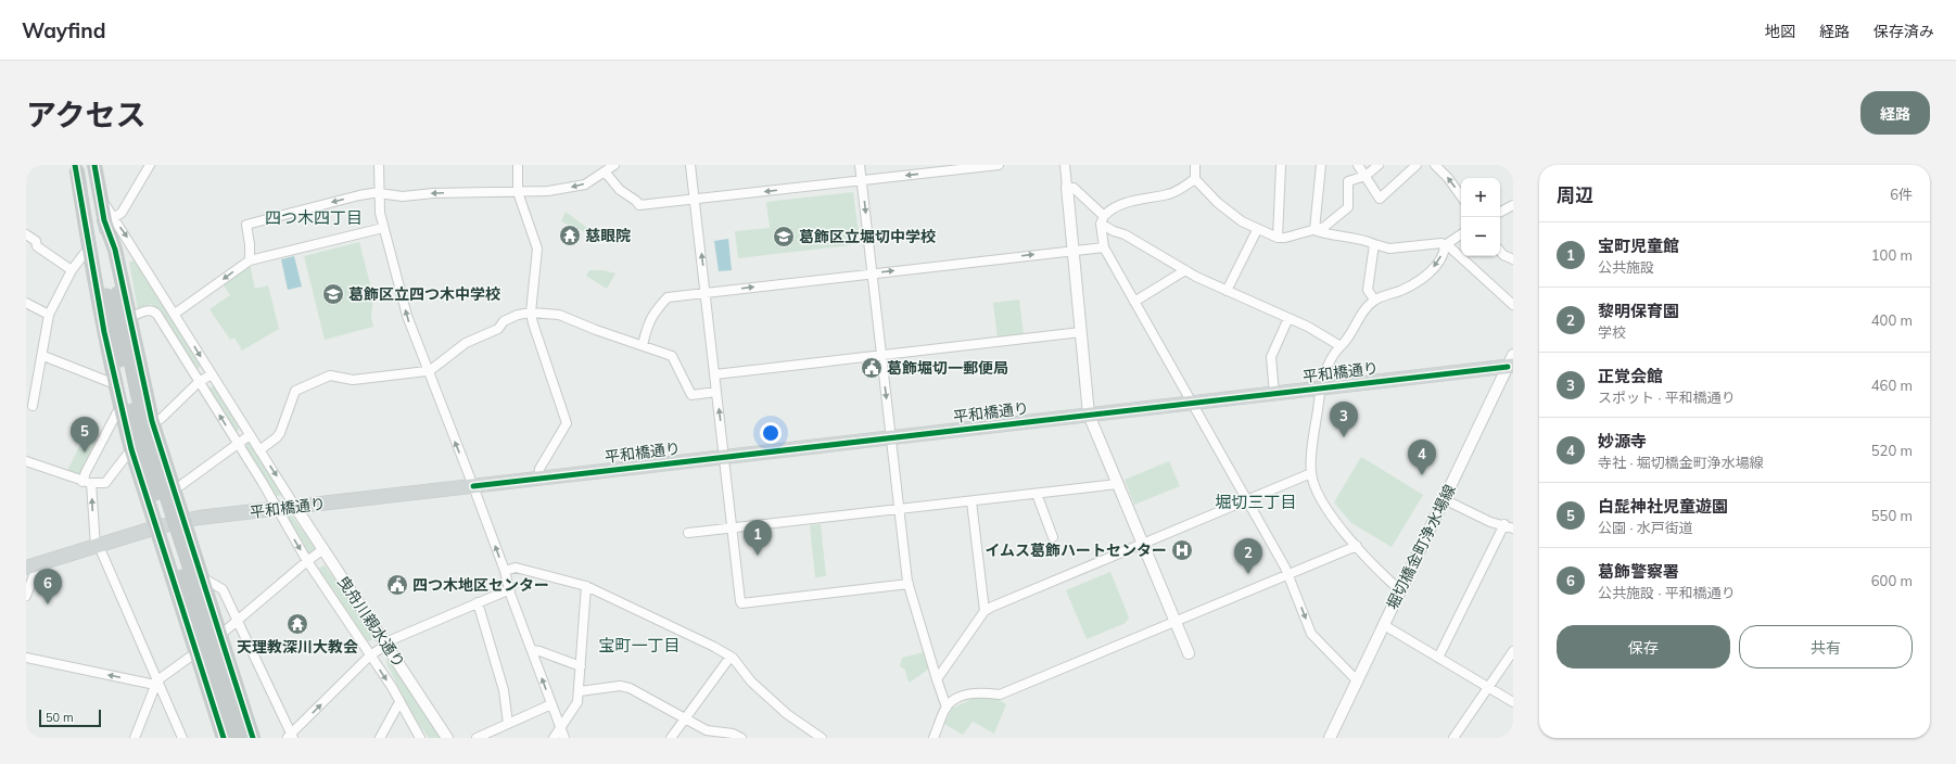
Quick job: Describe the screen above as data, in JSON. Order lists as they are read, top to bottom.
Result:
{
  "streets": {
    "main road": ["平和橋通り"],
    "street": ["堀切橋金町浄水場線", "曳舟川親水通り"]
  },
  "crossings": [
    ["平和橋通り", "堀切橋金町浄水場線"],
    ["平和橋通り", "曳舟川親水通り"]
  ],
  "districts": ["四つ木四丁目", "堀切三丁目", "宝町一丁目"],
  "places": {
    "temple": ["慈眼院", "天理教深川大教会"],
    "school or university": ["葛飾区立堀切中学校", "葛飾区立四つ木中学校"],
    "public building": ["葛飾堀切一郵便局", "四つ木地区センター"],
    "hospital": ["イムス葛飾ハートセンター"]
  },
  "scale_bar": "50 m",
  "page": {
    "header": "Wayfind",
    "nav": ["地図", "経路", "保存済み"],
    "title": "アクセス",
    "buttons": [
      "経路",
      ["保存", "共有"]
    ],
    "heading": ["周辺", "6件"],
    "map_buttons": ["+", "−"],
    "list": [
      {
        "mark": "1",
        "name": "宝町児童館",
        "note": "公共施設",
        "value": "100 m"
      },
      {
        "mark": "2",
        "name": "黎明保育園",
        "note": "学校",
        "value": "400 m"
      },
      {
        "mark": "3",
        "name": "正覚会館",
        "note": "スポット · 平和橋通り",
        "value": "460 m"
      },
      {
        "mark": "4",
        "name": "妙源寺",
        "note": "寺社 · 堀切橋金町浄水場線",
        "value": "520 m"
      },
      {
        "mark": "5",
        "name": "白髭神社児童遊園",
        "note": "公園 · 水戸街道",
        "value": "550 m"
      },
      {
        "mark": "6",
        "name": "葛飾警察署",
        "note": "公共施設 · 平和橋通り",
        "value": "600 m"
      }
    ],
    "pins": [
      "3",
      "5",
      "4",
      "1",
      "2",
      "6"
    ],
    "scale": "50 m"
  }
}
